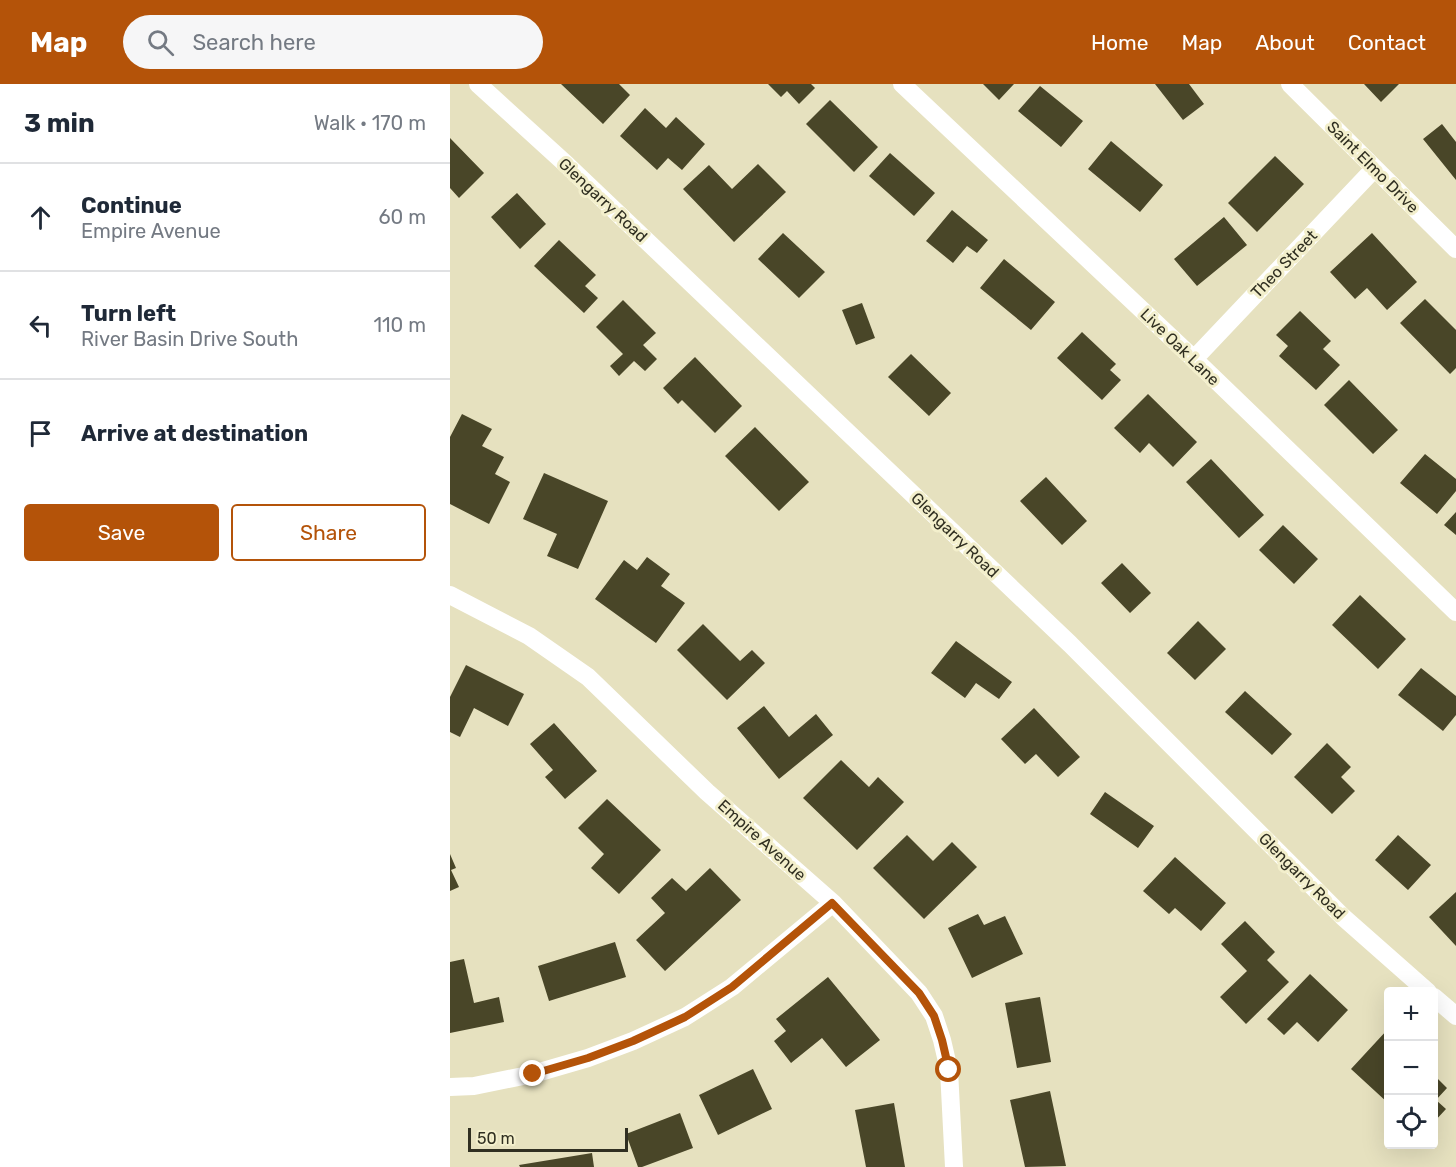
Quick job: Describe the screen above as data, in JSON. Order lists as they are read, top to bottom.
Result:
{
  "streets": {
    "street": [
      "Saint Elmo Drive",
      "Glengarry Road",
      "Theo Street",
      "Live Oak Lane",
      "Empire Avenue"
    ]
  },
  "crossings": [
    ["Saint Elmo Drive", "Theo Street"],
    ["Theo Street", "Live Oak Lane"]
  ],
  "scale_bar": "50 m",
  "page": {
    "header": "Map",
    "search": "Search here",
    "nav": [
      "Home",
      "Map",
      "About",
      "Contact"
    ],
    "heading": ["3 min", "Walk · 170 m"],
    "list": [
      ["Continue", "Empire Avenue", "60 m"],
      ["Turn left", "River Basin Drive South", "110 m"],
      "Arrive at destination"
    ],
    "buttons": ["Save", "Share"],
    "map_buttons": ["+", "−"],
    "scale": "50 m"
  }
}
